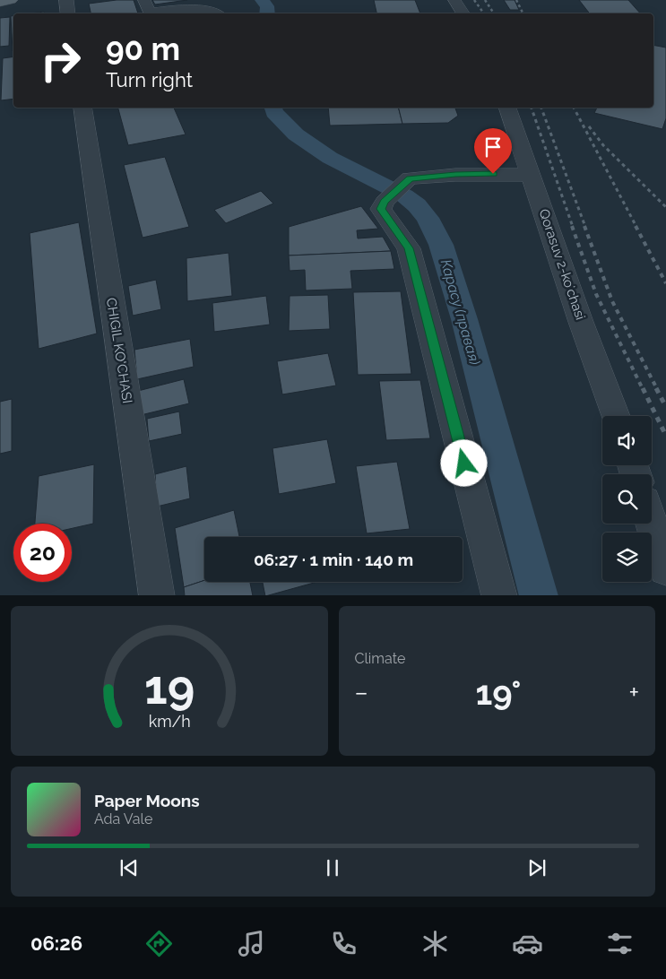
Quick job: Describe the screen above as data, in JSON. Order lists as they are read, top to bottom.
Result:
{
  "streets": {
    "street": ["Qorasuv 2-koʻchasi", "CHIGIL KO'CHASI"]
  },
  "water": ["Карасу (правая)"],
  "page": {
    "turn": ["90 m", "Turn right"],
    "limit": "20",
    "trip": "06:27 · 1 min · 140 m",
    "tile": "Climate",
    "heat": ["−", "19°", "+"],
    "song": ["Paper Moons", "Ada Vale"],
    "tabs": "06:26",
    "gauge": ["19", "km/h"]
  }
}
